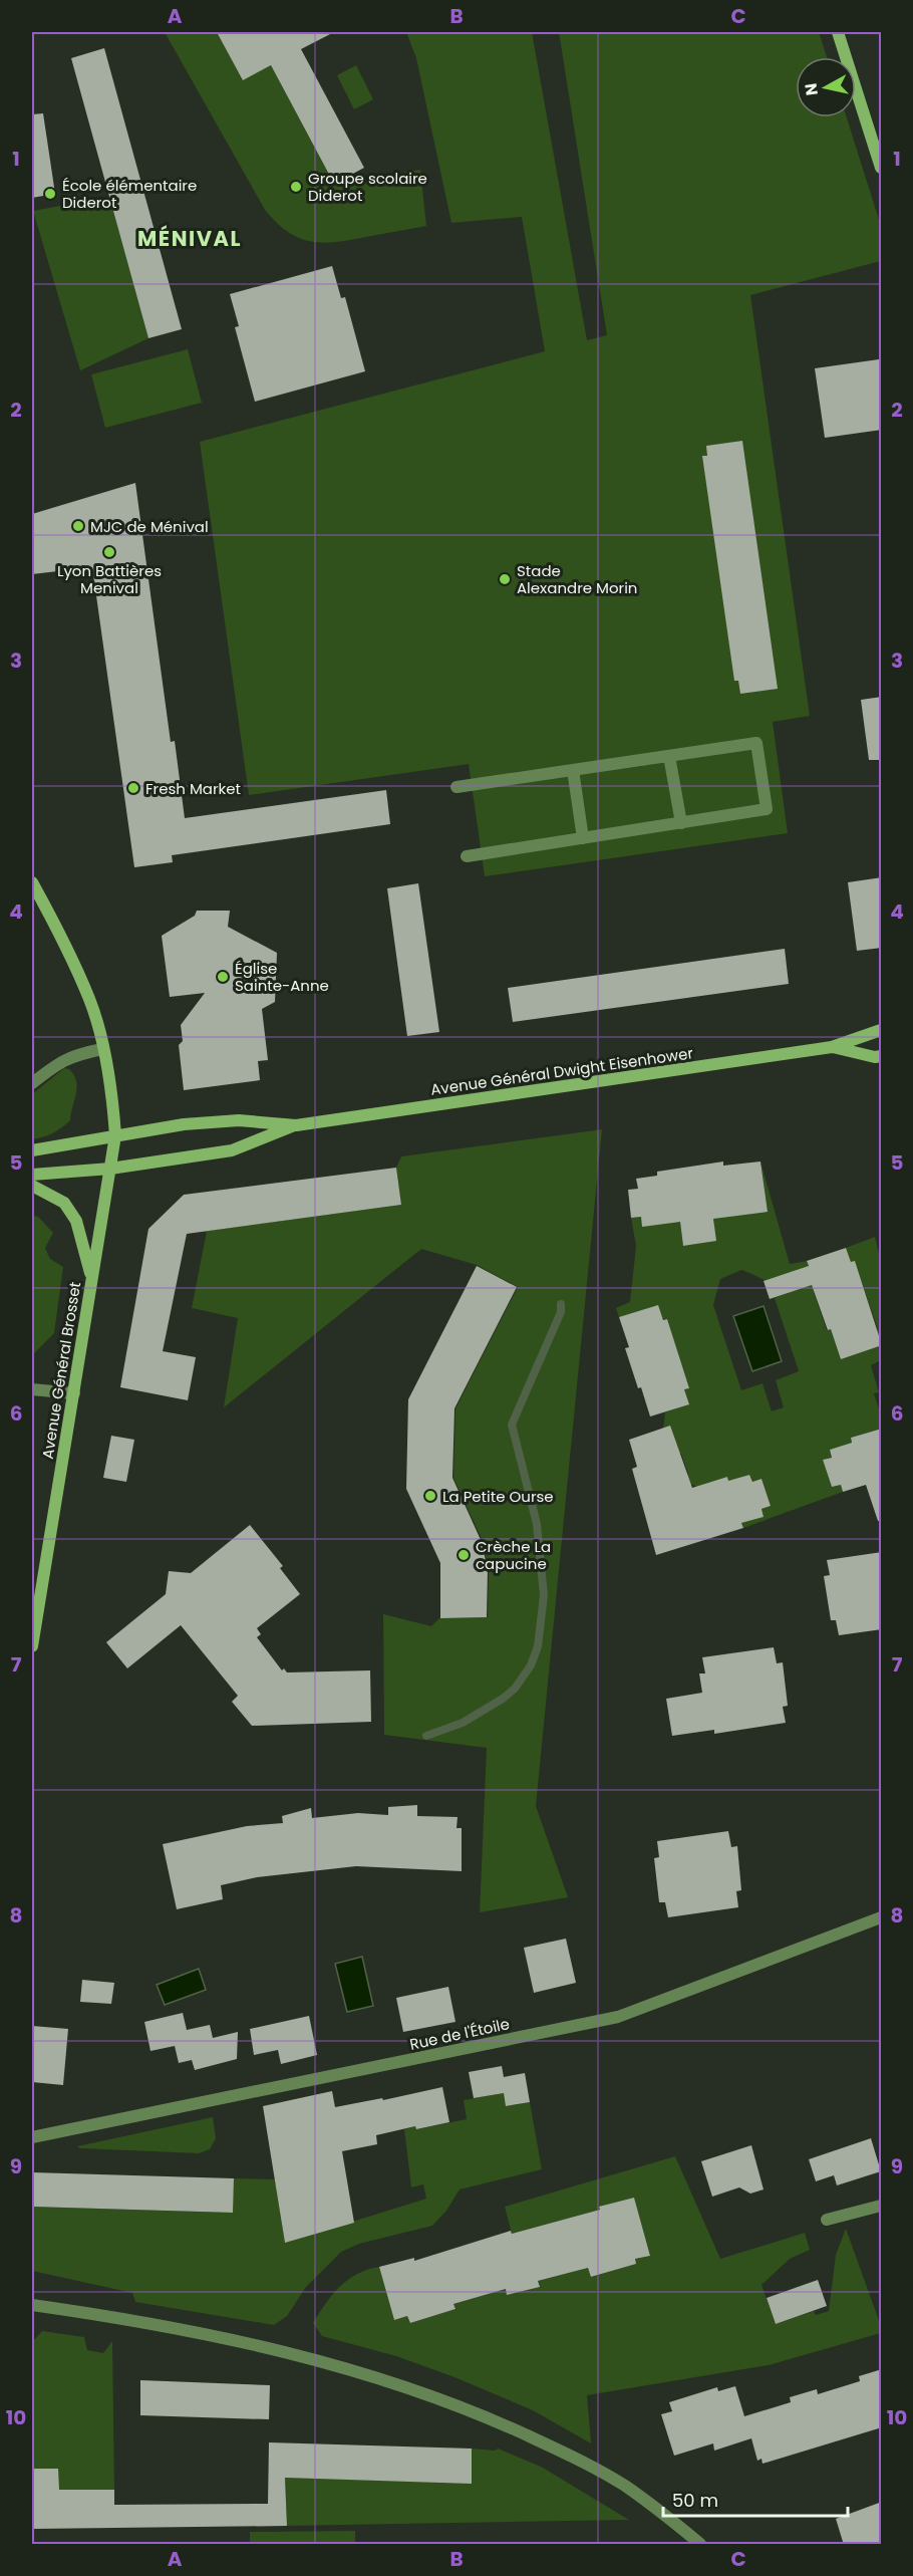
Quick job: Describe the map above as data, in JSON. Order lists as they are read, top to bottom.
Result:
{
  "streets": {
    "main road": ["Avenue Général Dwight Eisenhower", "Avenue Général Brosset"],
    "street": ["Rue de l'Étoile"]
  },
  "crossings": [
    ["Avenue Général Dwight Eisenhower", "Avenue Général Brosset"]
  ],
  "districts": ["MÉNIVAL"],
  "places": [
    "Groupe scolaire Diderot",
    "École élémentaire Diderot",
    "MJC de Ménival",
    "Lyon Battières Menival",
    "Stade Alexandre Morin",
    "Fresh Market",
    "Église Sainte-Anne",
    "La Petite Ourse",
    "Crèche La capucine"
  ],
  "scale_bar": "50 m",
  "north": "left",
  "grid": {
    "columns": ["A", "B", "C"],
    "rows": [
      "1",
      "2",
      "3",
      "4",
      "5",
      "6",
      "7",
      "8",
      "9",
      "10"
    ]
  }
}
